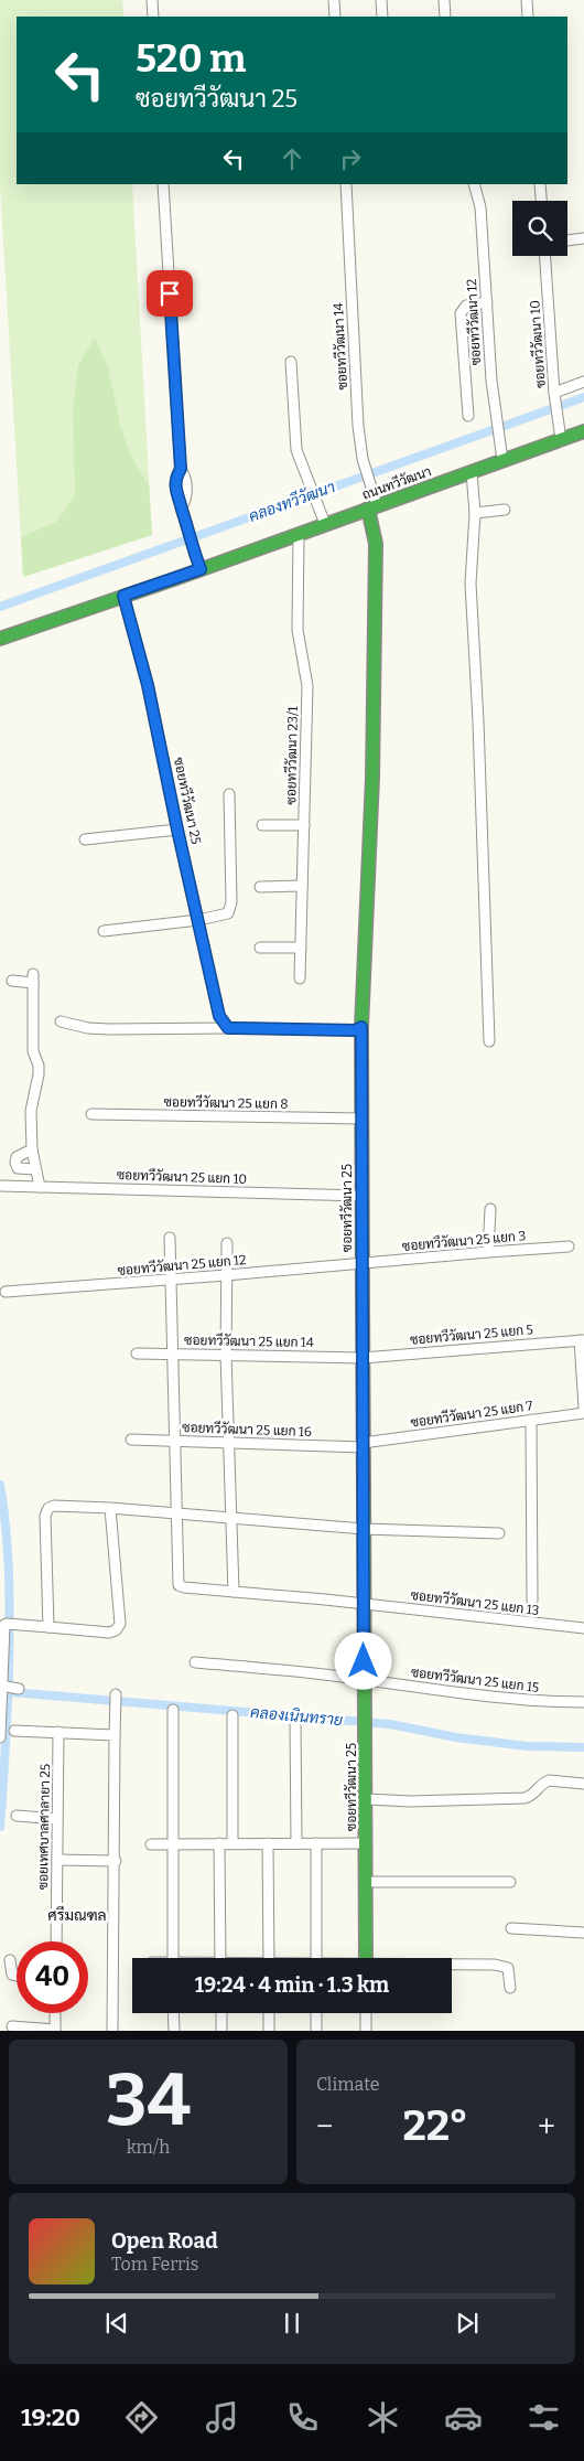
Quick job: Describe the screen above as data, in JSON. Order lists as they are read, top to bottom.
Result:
{
  "streets": {
    "street": [
      "ซอยทวีวัฒนา 12",
      "ซอยทวีวัฒนา 10",
      "ซอยทวีวัฒนา 14",
      "ถนนทวีวัฒนา",
      "ซอยทวีวัฒนา 23/1",
      "ซอยทวีวัฒนา 25",
      "ซอยทวีวัฒนา 25 แยก 8",
      "ซอยทวีวัฒนา 25 แยก 10",
      "ซอยทวีวัฒนา 25 แยก 3",
      "ซอยทวีวัฒนา 25 แยก 12",
      "ซอยทวีวัฒนา 25 แยก 5",
      "ซอยทวีวัฒนา 25 แยก 14",
      "ซอยทวีวัฒนา 25 แยก 7",
      "ซอยทวีวัฒนา 25 แยก 16",
      "ซอยทวีวัฒนา 25 แยก 13",
      "ซอยทวีวัฒนา 25 แยก 15",
      "ซอยเทศบาลศาลายา 25"
    ]
  },
  "crossings": [
    ["ซอยทวีวัฒนา 12", "ถนนทวีวัฒนา"],
    ["ซอยทวีวัฒนา 10", "ถนนทวีวัฒนา"],
    ["ซอยทวีวัฒนา 14", "ถนนทวีวัฒนา"],
    ["ซอยทวีวัฒนา 14", "ซอยทวีวัฒนา 25"],
    ["ถนนทวีวัฒนา", "ซอยทวีวัฒนา 23/1"],
    ["ถนนทวีวัฒนา", "ซอยทวีวัฒนา 25"],
    ["ซอยทวีวัฒนา 25", "ซอยทวีวัฒนา 25 แยก 8"],
    ["ซอยทวีวัฒนา 25", "ซอยทวีวัฒนา 25 แยก 10"],
    ["ซอยทวีวัฒนา 25", "ซอยทวีวัฒนา 25 แยก 3"],
    ["ซอยทวีวัฒนา 25", "ซอยทวีวัฒนา 25 แยก 12"],
    ["ซอยทวีวัฒนา 25", "ซอยทวีวัฒนา 25 แยก 5"],
    ["ซอยทวีวัฒนา 25", "ซอยทวีวัฒนา 25 แยก 14"],
    ["ซอยทวีวัฒนา 25", "ซอยทวีวัฒนา 25 แยก 7"],
    ["ซอยทวีวัฒนา 25", "ซอยทวีวัฒนา 25 แยก 16"],
    ["ซอยทวีวัฒนา 25", "ซอยทวีวัฒนา 25 แยก 13"],
    ["ซอยทวีวัฒนา 25", "ซอยทวีวัฒนา 25 แยก 15"],
    ["ซอยทวีวัฒนา 25 แยก 3", "ซอยทวีวัฒนา 25 แยก 12"],
    ["ซอยทวีวัฒนา 25 แยก 5", "ซอยทวีวัฒนา 25 แยก 14"],
    ["ซอยทวีวัฒนา 25 แยก 7", "ซอยทวีวัฒนา 25 แยก 16"]
  ],
  "districts": ["ศรีมณฑล"],
  "water": ["คลองทวีวัฒนา", "คลองเนินทราย"],
  "page": {
    "turn": ["520 m", "ซอยทวีวัฒนา 25"],
    "limit": "40",
    "trip": "19:24 · 4 min · 1.3 km",
    "tile": [
      ["34", "km/h"],
      "Climate"
    ],
    "heat": ["−", "22°", "+"],
    "song": ["Open Road", "Tom Ferris"],
    "tabs": "19:20"
  }
}
